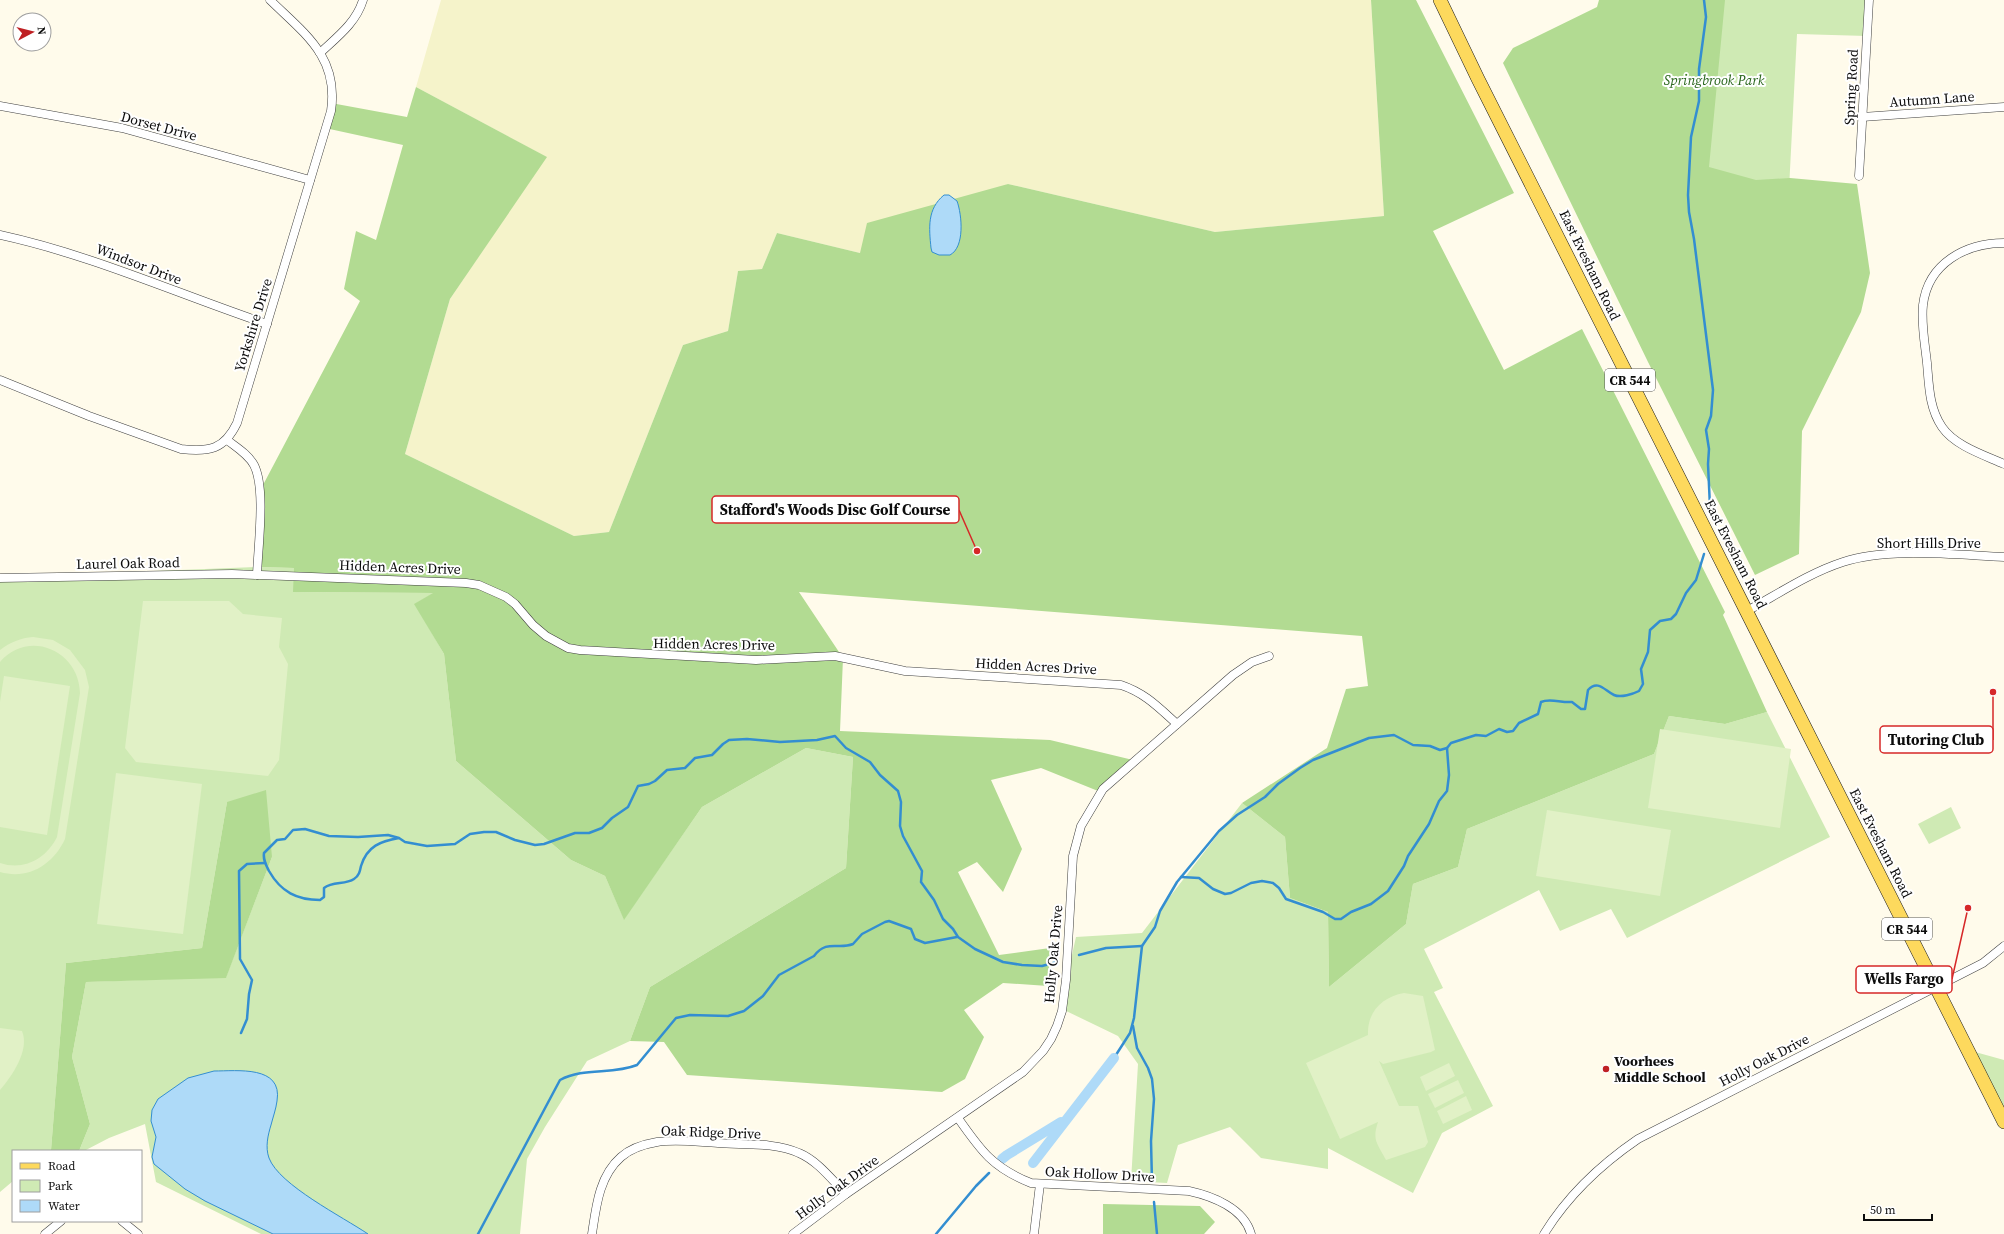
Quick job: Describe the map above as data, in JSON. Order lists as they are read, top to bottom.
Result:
{
  "streets": {
    "main road": ["East Evesham Road", "CR 544"],
    "street": [
      "Spring Road",
      "Autumn Lane",
      "Dorset Drive",
      "Windsor Drive",
      "Yorkshire Drive",
      "Short Hills Drive",
      "Laurel Oak Road",
      "Hidden Acres Drive",
      "Holly Oak Drive",
      "Oak Ridge Drive",
      "Oak Hollow Drive"
    ]
  },
  "crossings": [
    ["Spring Road", "Autumn Lane"],
    ["Dorset Drive", "Yorkshire Drive"],
    ["Windsor Drive", "Yorkshire Drive"],
    ["East Evesham Road", "Short Hills Drive"],
    ["East Evesham Road", "Holly Oak Drive"],
    ["Laurel Oak Road", "Hidden Acres Drive"],
    ["Hidden Acres Drive", "Holly Oak Drive"],
    ["Holly Oak Drive", "Oak Ridge Drive"],
    ["Holly Oak Drive", "Oak Hollow Drive"]
  ],
  "parks": ["Springbrook Park"],
  "places": [
    "Stafford's Woods Disc Golf Course",
    "Tutoring Club",
    "Wells Fargo",
    "Voorhees Middle School"
  ],
  "legend": ["Road", "Park", "Water"],
  "scale_bar": "50 m",
  "north": "right"
}
